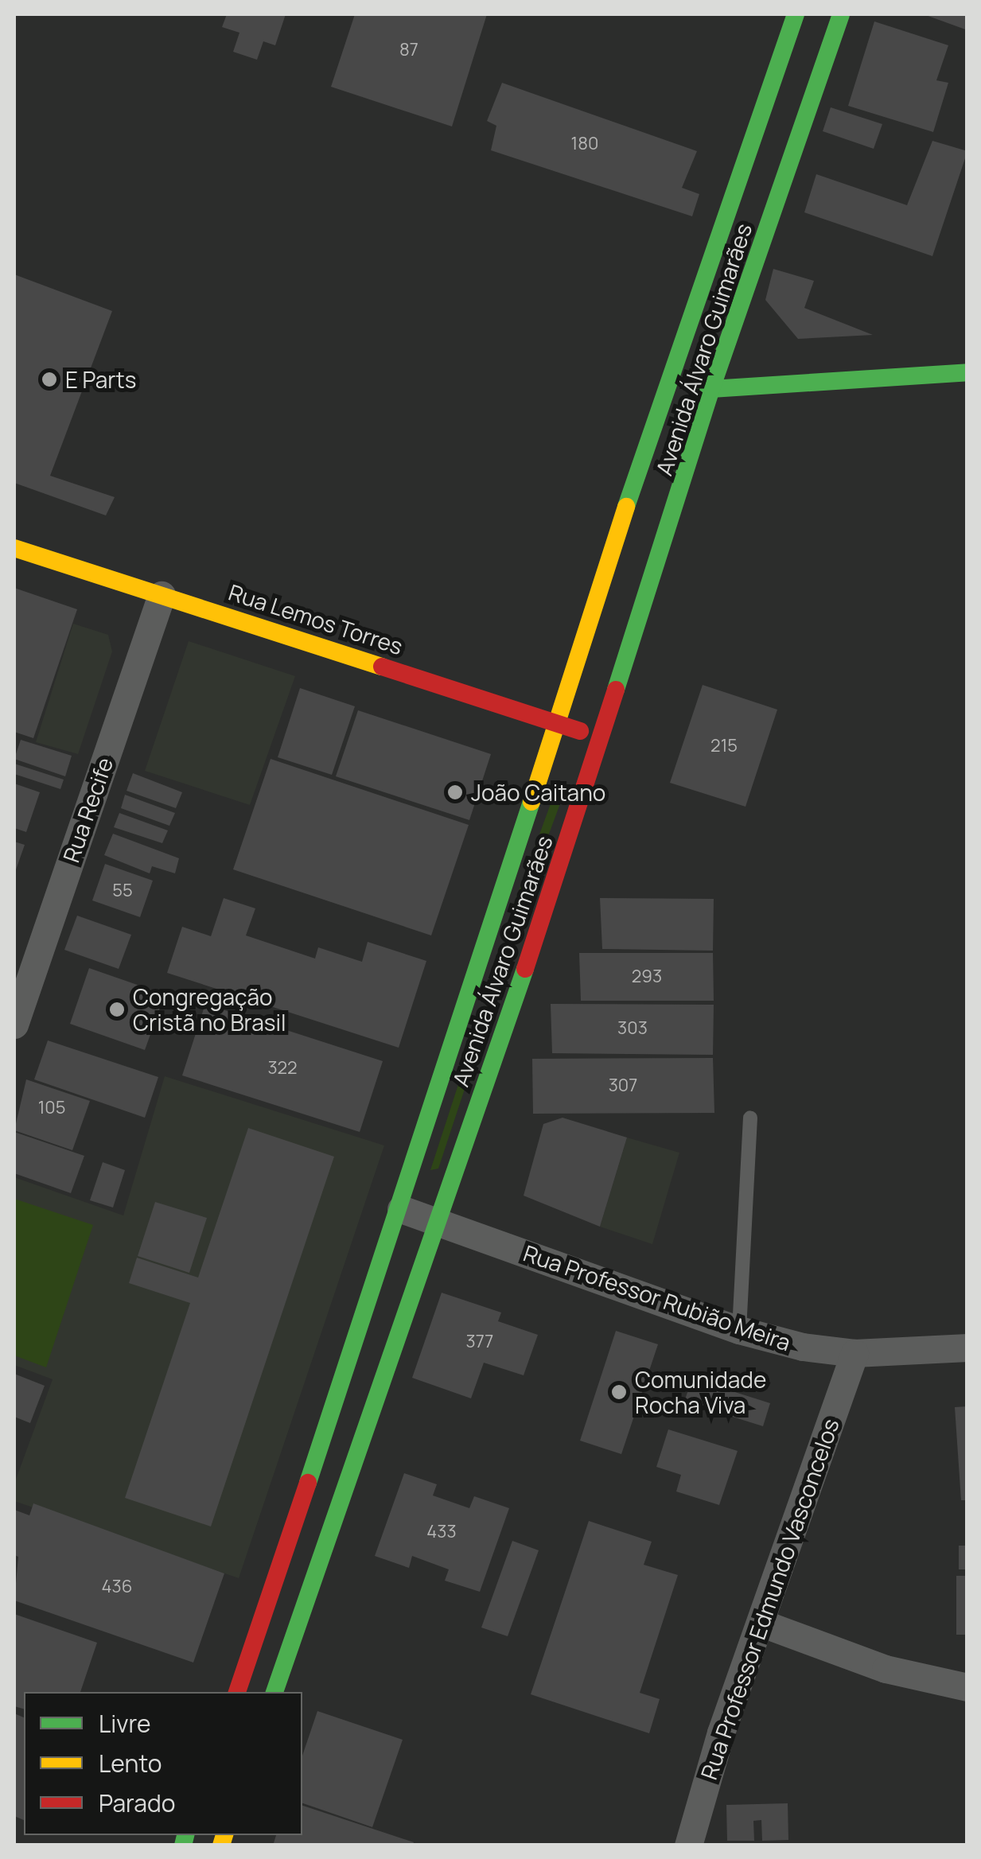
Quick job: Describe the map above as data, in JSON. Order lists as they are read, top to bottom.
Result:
{
  "streets": {
    "street": [
      "Avenida Álvaro Guimarães",
      "Rua Lemos Torres",
      "Rua Recife",
      "Rua Professor Rubião Meira",
      "Rua Professor Edmundo Vasconcelos"
    ]
  },
  "crossings": [
    ["Avenida Álvaro Guimarães", "Rua Lemos Torres"],
    ["Avenida Álvaro Guimarães", "Rua Professor Rubião Meira"],
    ["Rua Lemos Torres", "Rua Recife"],
    ["Rua Professor Rubião Meira", "Rua Professor Edmundo Vasconcelos"]
  ],
  "places": [
    "E Parts",
    "João Caitano",
    "Congregação Cristã no Brasil",
    "Comunidade Rocha Viva"
  ],
  "house_numbers": [
    "87",
    "180",
    "215",
    "55",
    "293",
    "303",
    "322",
    "307",
    "105",
    "377",
    "433",
    "436"
  ],
  "legend": ["Livre", "Lento", "Parado"]
}
